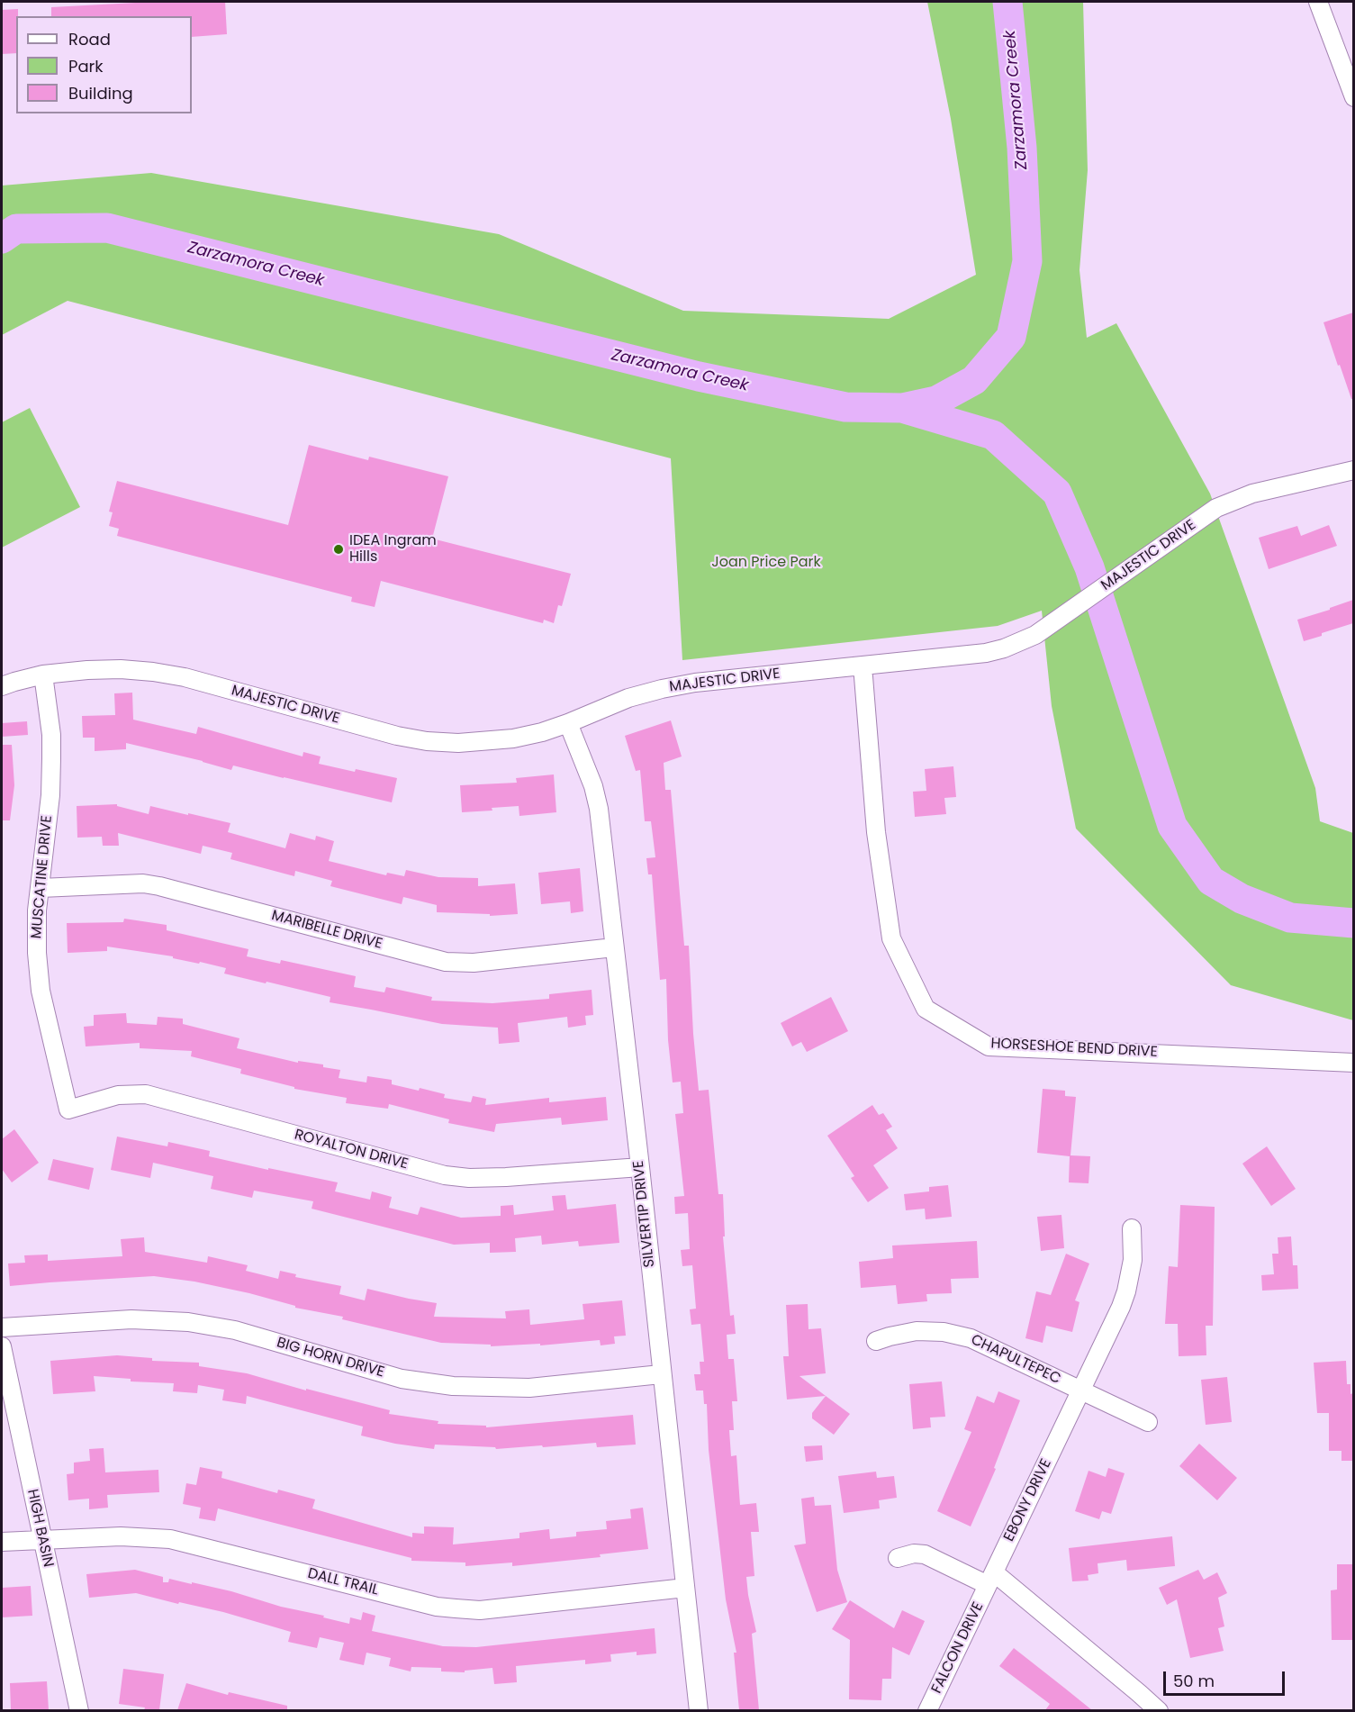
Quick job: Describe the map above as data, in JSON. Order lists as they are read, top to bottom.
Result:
{
  "streets": {
    "street": [
      "MAJESTIC DRIVE",
      "MUSCATINE DRIVE",
      "MARIBELLE DRIVE",
      "HORSESHOE BEND DRIVE",
      "ROYALTON DRIVE",
      "SILVERTIP DRIVE",
      "BIG HORN DRIVE",
      "CHAPULTEPEC",
      "EBONY DRIVE",
      "HIGH BASIN",
      "DALL TRAIL",
      "FALCON DRIVE"
    ]
  },
  "crossings": [
    ["MAJESTIC DRIVE", "MUSCATINE DRIVE"],
    ["MAJESTIC DRIVE", "HORSESHOE BEND DRIVE"],
    ["MAJESTIC DRIVE", "SILVERTIP DRIVE"],
    ["MUSCATINE DRIVE", "MARIBELLE DRIVE"],
    ["MUSCATINE DRIVE", "ROYALTON DRIVE"],
    ["MARIBELLE DRIVE", "SILVERTIP DRIVE"],
    ["ROYALTON DRIVE", "SILVERTIP DRIVE"],
    ["SILVERTIP DRIVE", "BIG HORN DRIVE"],
    ["SILVERTIP DRIVE", "DALL TRAIL"],
    ["CHAPULTEPEC", "EBONY DRIVE"],
    ["EBONY DRIVE", "FALCON DRIVE"],
    ["HIGH BASIN", "DALL TRAIL"]
  ],
  "water": ["Zarzamora Creek"],
  "parks": ["Joan Price Park"],
  "places": ["IDEA Ingram Hills"],
  "legend": ["Road", "Park", "Building"],
  "scale_bar": "50 m"
}
